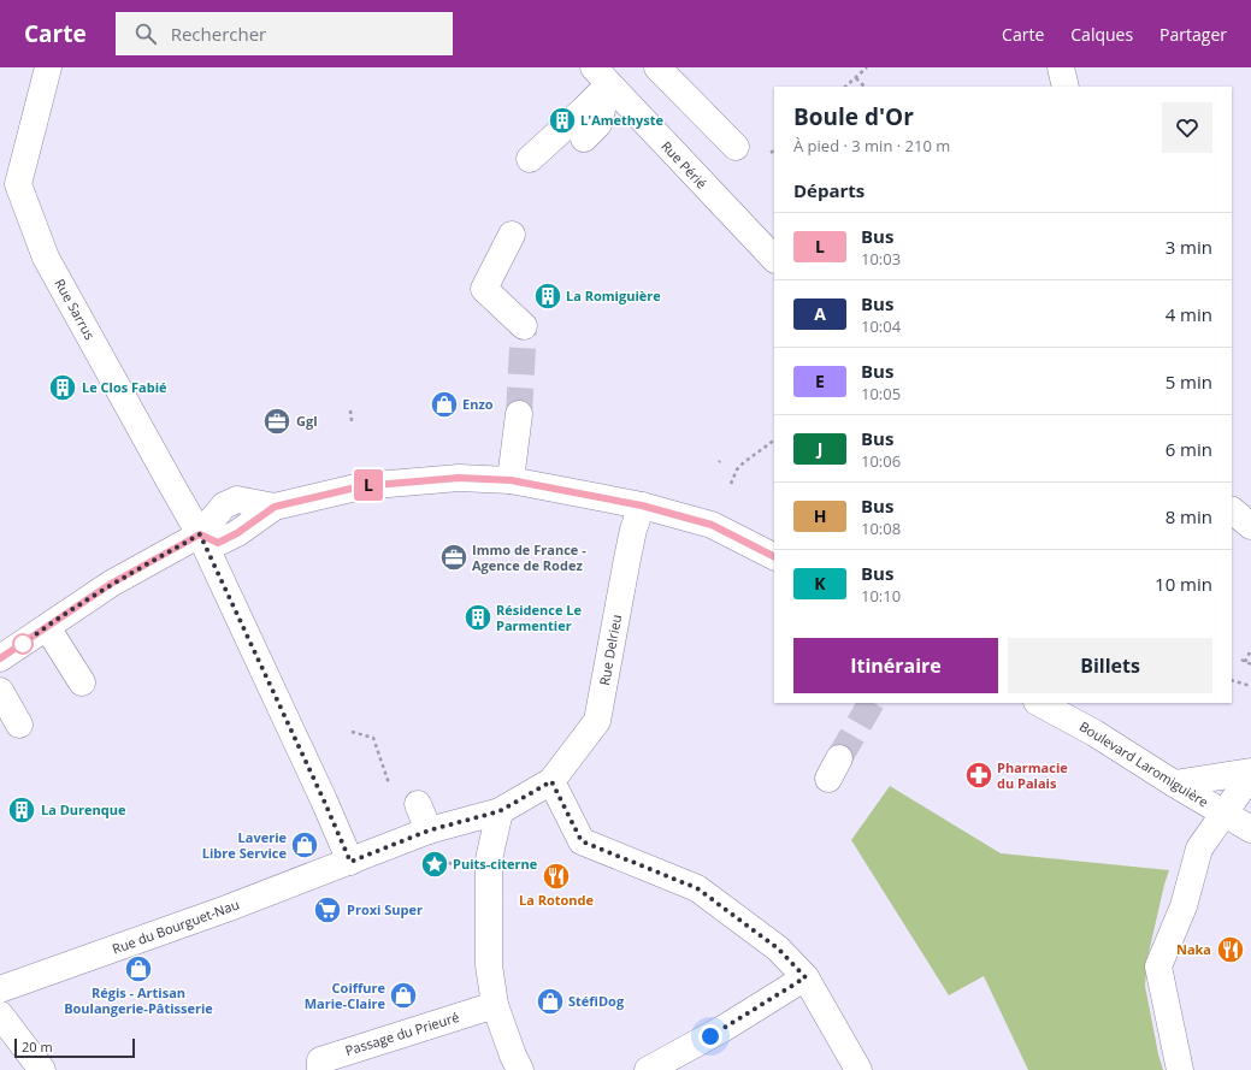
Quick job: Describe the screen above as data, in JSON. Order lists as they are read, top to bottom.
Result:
{
  "streets": {
    "street": [
      "Rue Périé",
      "Rue Sarrus",
      "Rue Delrieu",
      "Boulevard Laromiguière",
      "Rue du Bourguet-Nau",
      "Passage du Prieuré"
    ]
  },
  "crossings": [
    ["Rue Sarrus", "Rue du Bourguet-Nau"],
    ["Rue Delrieu", "Rue du Bourguet-Nau"]
  ],
  "places": {
    "building": [
      "L'Amethyste",
      "La Romiguière",
      "Le Clos Fabié",
      "Résidence Le Parmentier",
      "La Durenque"
    ],
    "shop": [
      "Enzo",
      "Laverie Libre Service",
      "Régis - Artisan Boulangerie-Pâtisserie",
      "Coiffure Marie-Claire",
      "StéfiDog"
    ],
    "office": ["Ggl", "Immo de France - Agence de Rodez"],
    "pharmacy": ["Pharmacie du Palais"],
    "place": ["Puits-citerne"],
    "restaurant": ["La Rotonde", "Naka"],
    "supermarket": ["Proxi Super"]
  },
  "lines": ["bus line L"],
  "scale_bar": "20 m",
  "page": {
    "header": "Carte",
    "search": "Rechercher",
    "nav": ["Carte", "Calques", "Partager"],
    "on_map": "L",
    "heading": [
      ["Boule d'Or", "À pied · 3 min · 210 m"],
      "Départs"
    ],
    "list": [
      {
        "mark": "L",
        "name": "Bus",
        "note": "10:03",
        "value": "3 min"
      },
      {
        "mark": "A",
        "name": "Bus",
        "note": "10:04",
        "value": "4 min"
      },
      {
        "mark": "E",
        "name": "Bus",
        "note": "10:05",
        "value": "5 min"
      },
      {
        "mark": "J",
        "name": "Bus",
        "note": "10:06",
        "value": "6 min"
      },
      {
        "mark": "H",
        "name": "Bus",
        "note": "10:08",
        "value": "8 min"
      },
      {
        "mark": "K",
        "name": "Bus",
        "note": "10:10",
        "value": "10 min"
      }
    ],
    "buttons": ["Itinéraire", "Billets"],
    "scale": "20 m"
  }
}
